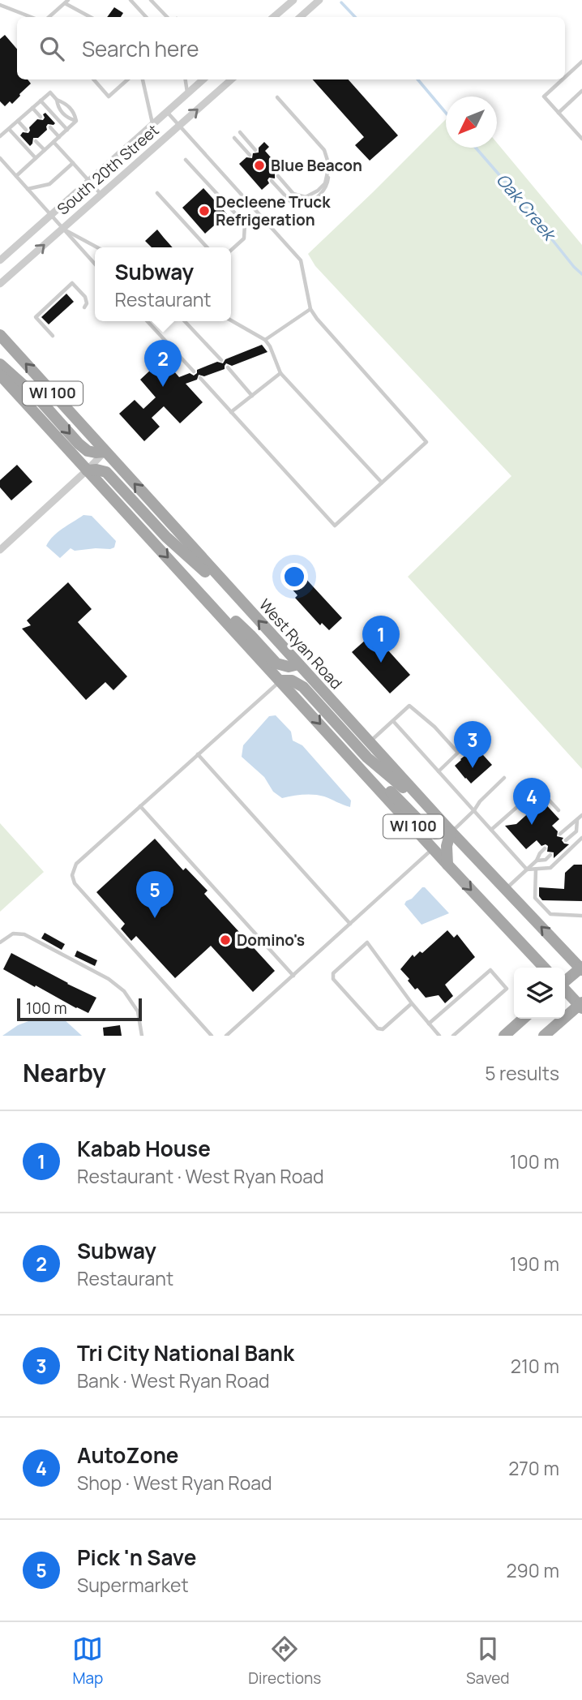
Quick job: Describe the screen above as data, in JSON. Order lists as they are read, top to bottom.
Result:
{
  "streets": {
    "main road": ["WI 100", "West Ryan Road"],
    "street": ["South 20th Street"]
  },
  "water": ["Oak Creek"],
  "places": ["Blue Beacon", "Decleene Truck Refrigeration", "Domino's"],
  "scale_bar": "100 m",
  "north": "bottom left",
  "page": {
    "search": "Search here",
    "popup": ["Subway", "Restaurant"],
    "pins": [
      "2",
      "1",
      "3",
      "4",
      "5"
    ],
    "scale": "100 m",
    "heading": ["Nearby", "5 results"],
    "list": [
      {
        "mark": "1",
        "name": "Kabab House",
        "note": "Restaurant · West Ryan Road",
        "value": "100 m"
      },
      {
        "mark": "2",
        "name": "Subway",
        "note": "Restaurant",
        "value": "190 m"
      },
      {
        "mark": "3",
        "name": "Tri City National Bank",
        "note": "Bank · West Ryan Road",
        "value": "210 m"
      },
      {
        "mark": "4",
        "name": "AutoZone",
        "note": "Shop · West Ryan Road",
        "value": "270 m"
      },
      {
        "mark": "5",
        "name": "Pick 'n Save",
        "note": "Supermarket",
        "value": "290 m"
      }
    ],
    "nav": ["Map", "Directions", "Saved"]
  }
}
